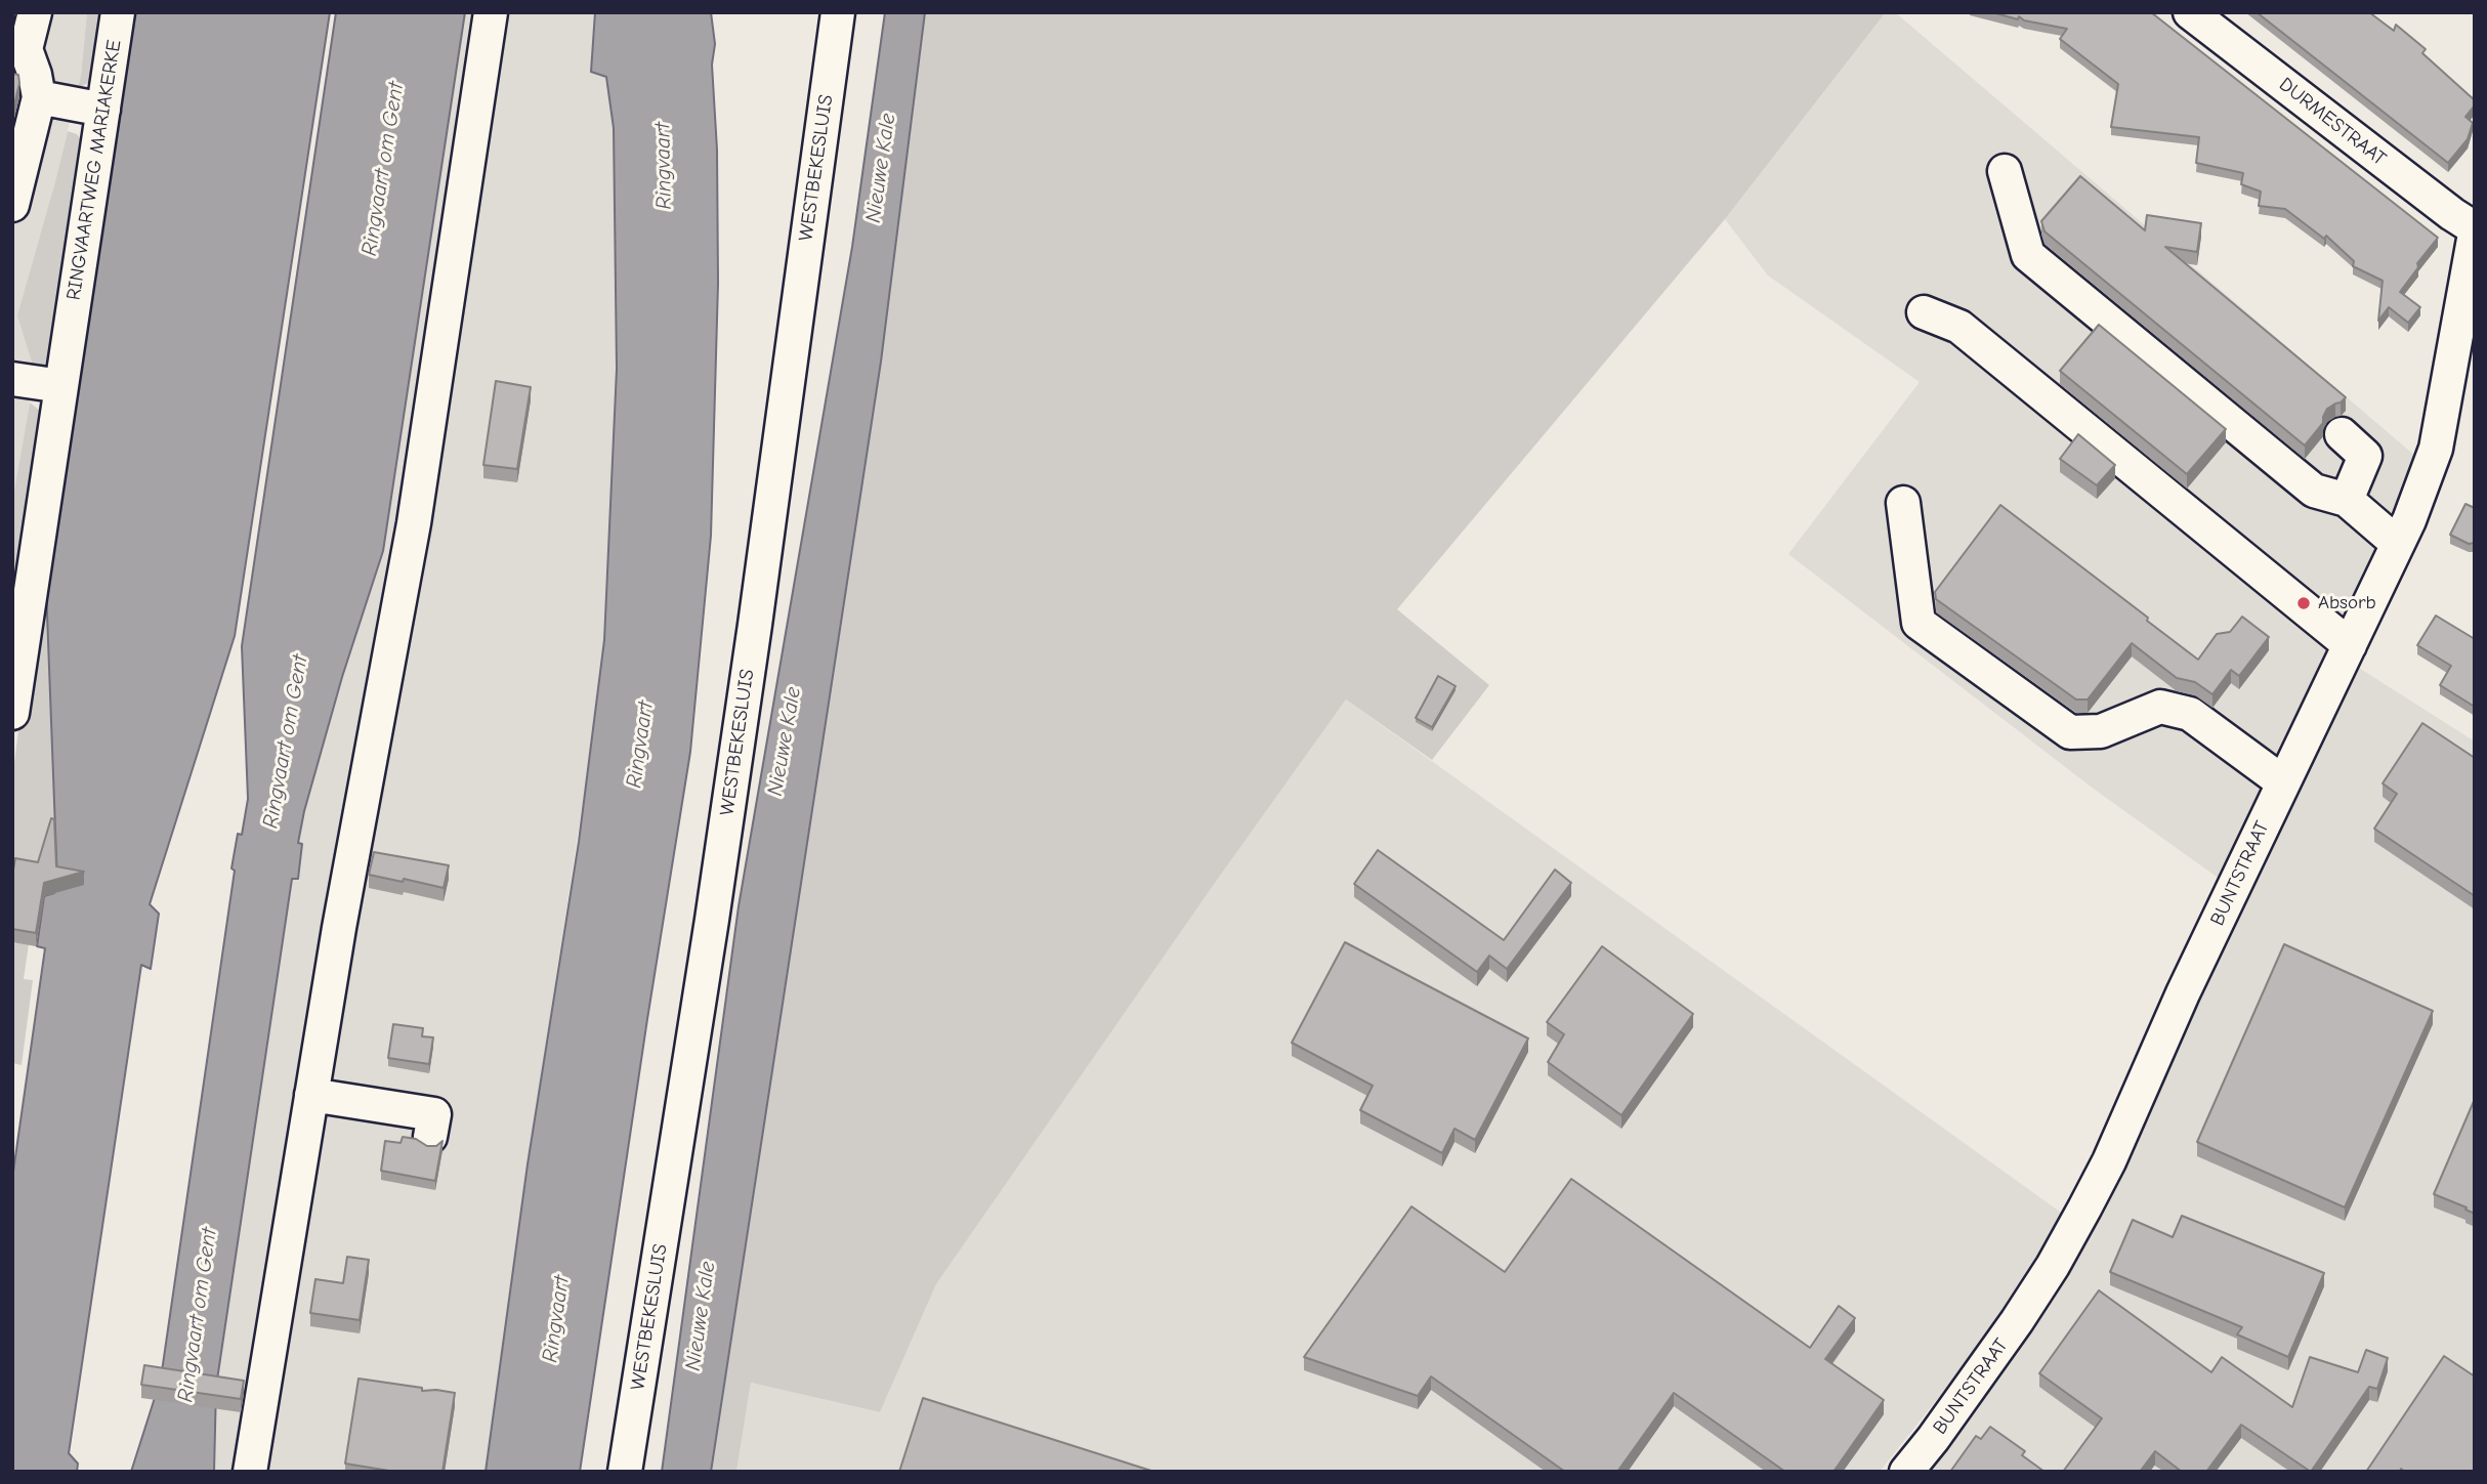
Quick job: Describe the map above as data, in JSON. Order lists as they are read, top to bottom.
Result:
{
  "streets": {
    "street": [
      "DURMESTRAAT",
      "WESTBEKESLUIS",
      "RINGVAARTWEG MARIAKERKE",
      "BUNTSTRAAT"
    ]
  },
  "crossings": [
    ["DURMESTRAAT", "BUNTSTRAAT"]
  ],
  "water": ["Ringvaart", "Nieuwe Kale", "Ringvaart om Gent"],
  "places": ["Absorb"]
}
